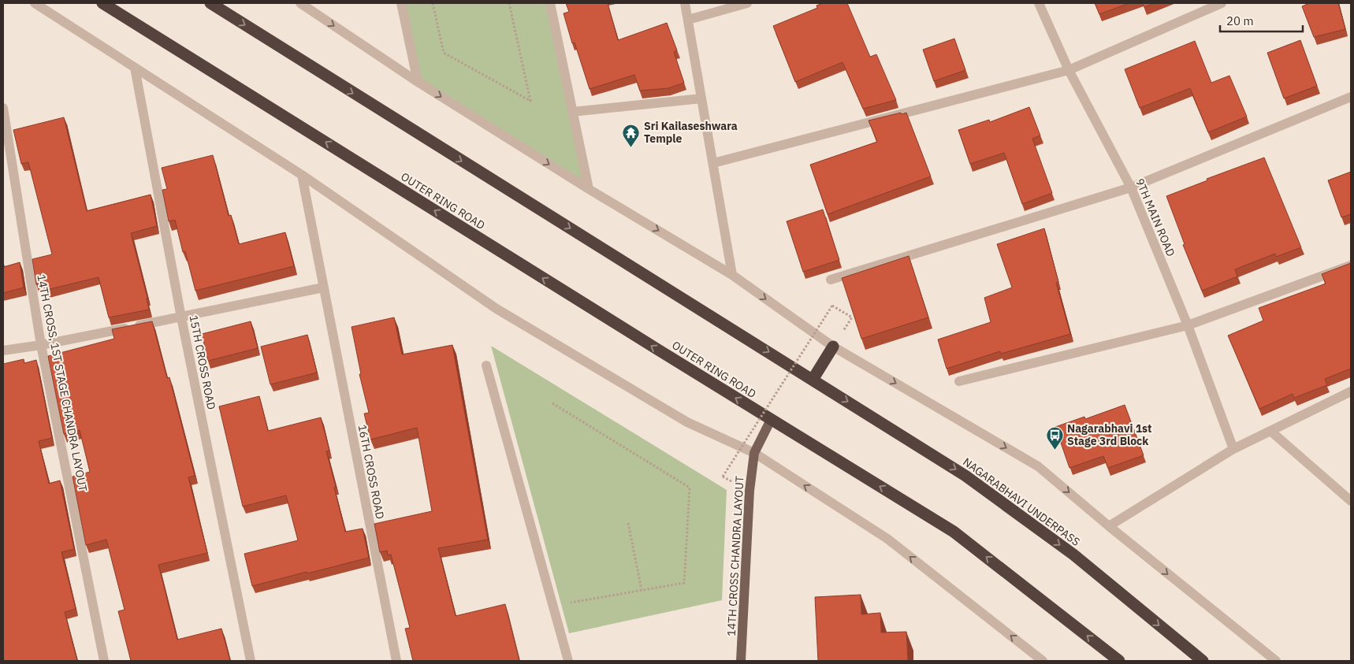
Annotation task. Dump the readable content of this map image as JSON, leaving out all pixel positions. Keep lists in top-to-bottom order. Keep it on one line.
{"streets":{"highway":["OUTER RING ROAD","NAGARABHAVI UNDERPASS"],"main road":["14TH CROSS CHANDRA LAYOUT"],"street":["9TH MAIN ROAD","15TH CROSS ROAD","14TH CROSS, 1ST STAGE CHANDRA LAYOUT","16TH CROSS ROAD"]},"crossings":[["OUTER RING ROAD","14TH CROSS CHANDRA LAYOUT"]],"places":{"temple":["Sri Kailaseshwara Temple"],"bus stop":["Nagarabhavi 1st Stage 3rd Block"]},"scale_bar":"20 m"}
